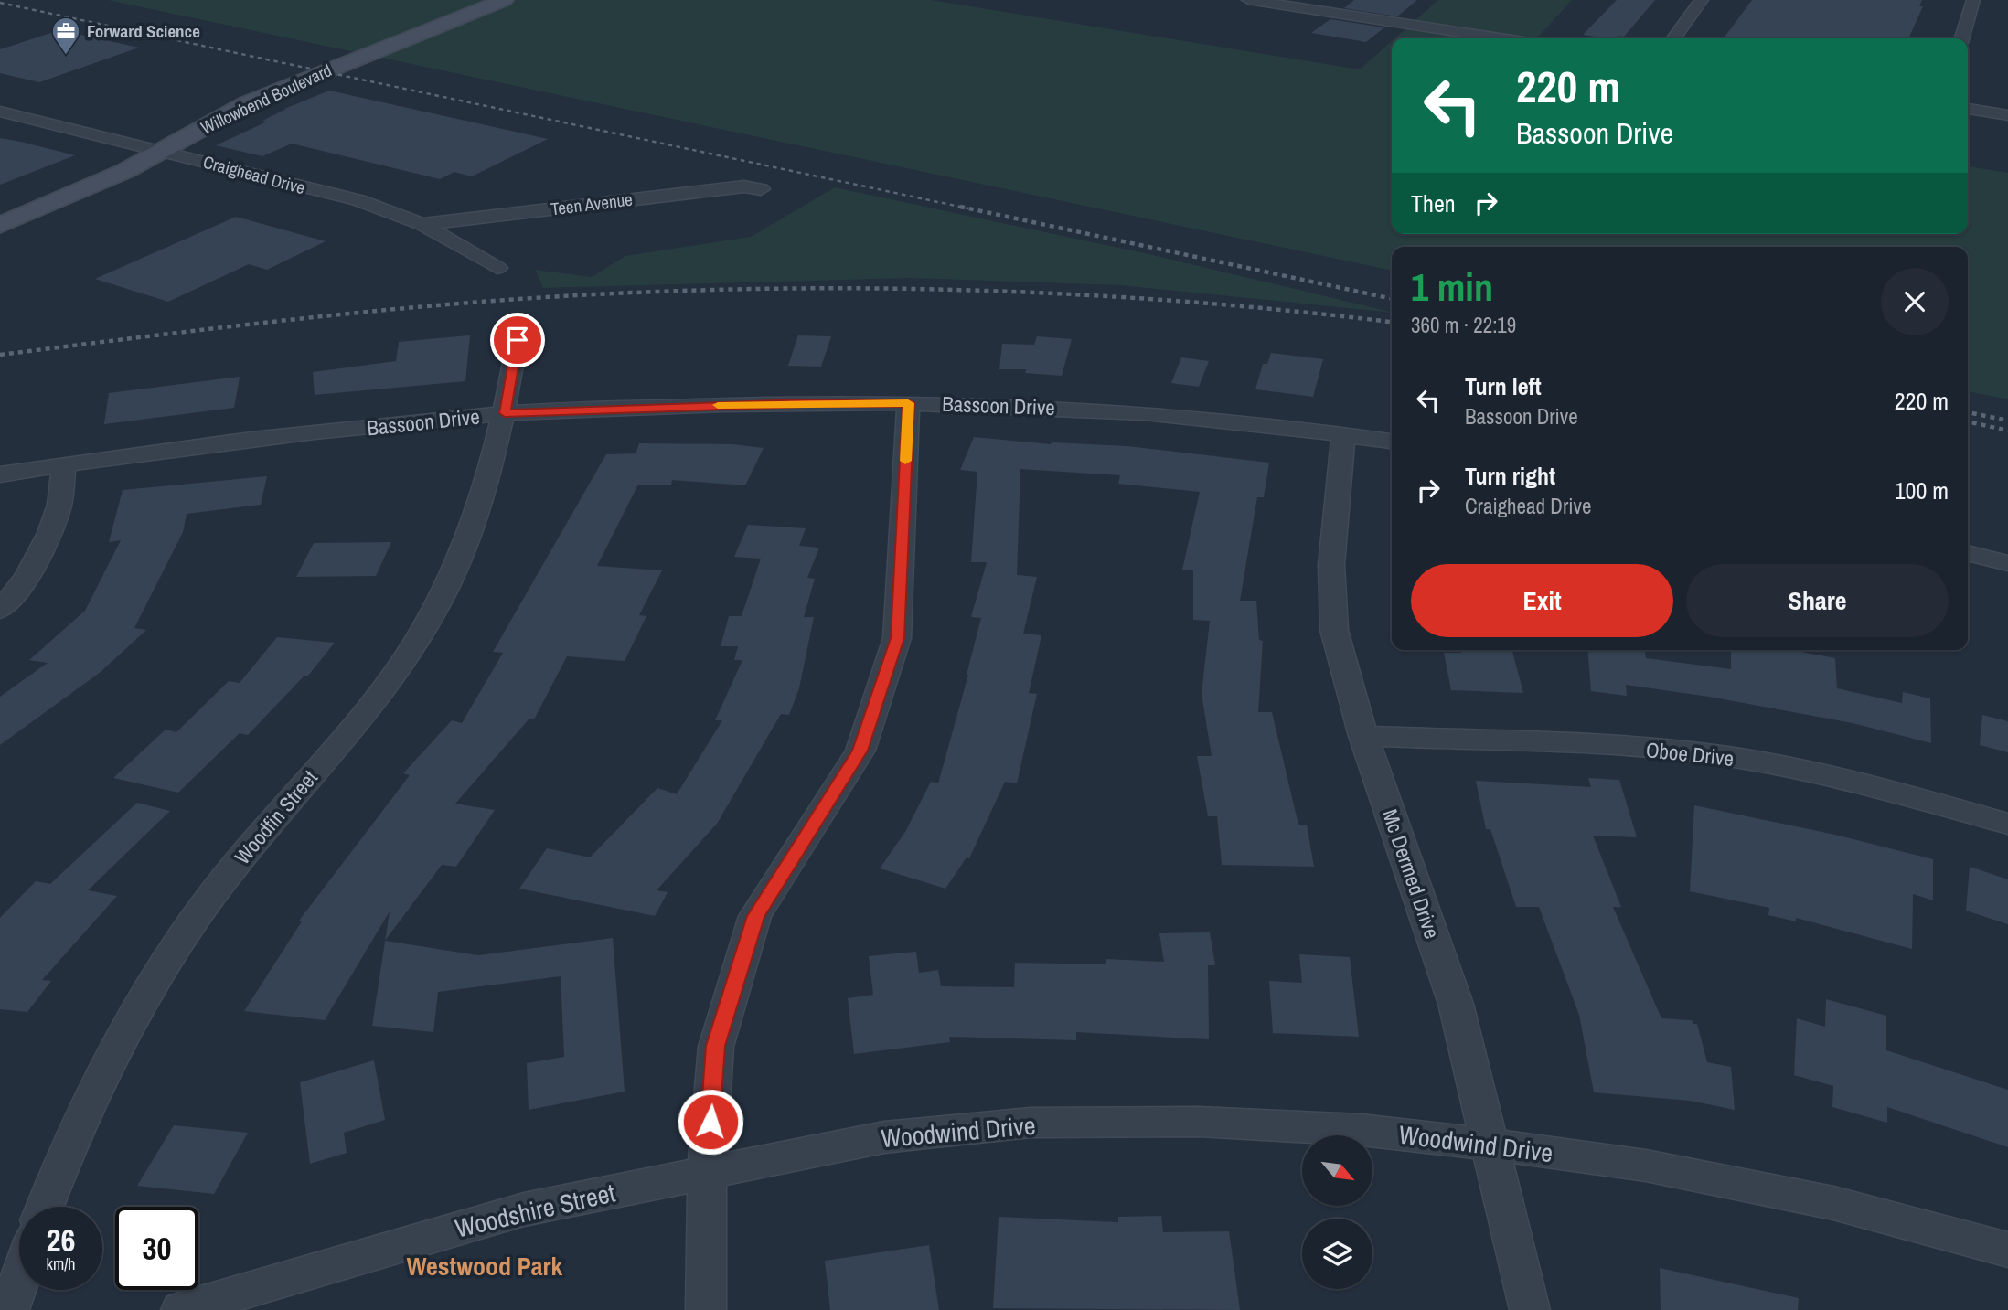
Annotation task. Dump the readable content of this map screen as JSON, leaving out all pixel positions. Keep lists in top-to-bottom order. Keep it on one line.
{"streets":{"main road":["Willowbend Boulevard"],"street":["Craighead Drive","Teen Avenue","Bassoon Drive","Oboe Drive","Woodfin Street","Mc Dermed Drive","Woodwind Drive","Woodshire Street"]},"crossings":[["Willowbend Boulevard","Craighead Drive"],["Craighead Drive","Teen Avenue"],["Bassoon Drive","Woodfin Street"],["Bassoon Drive","Mc Dermed Drive"],["Oboe Drive","Mc Dermed Drive"],["Mc Dermed Drive","Woodwind Drive"],["Woodwind Drive","Woodshire Street"]],"districts":["Westwood Park"],"places":{"office":["Forward Science"]},"north":"bottom right","page":{"turn":["220 m","Bassoon Drive"],"then":"Then","heading":["1 min","360 m · 22:19"],"list":[{"name":"Turn left","note":"Bassoon Drive","value":"220 m"},{"name":"Turn right","note":"Craighead Drive","value":"100 m"}],"buttons":["Exit","Share"],"speed":"26 km/h","limit":"30"}}
